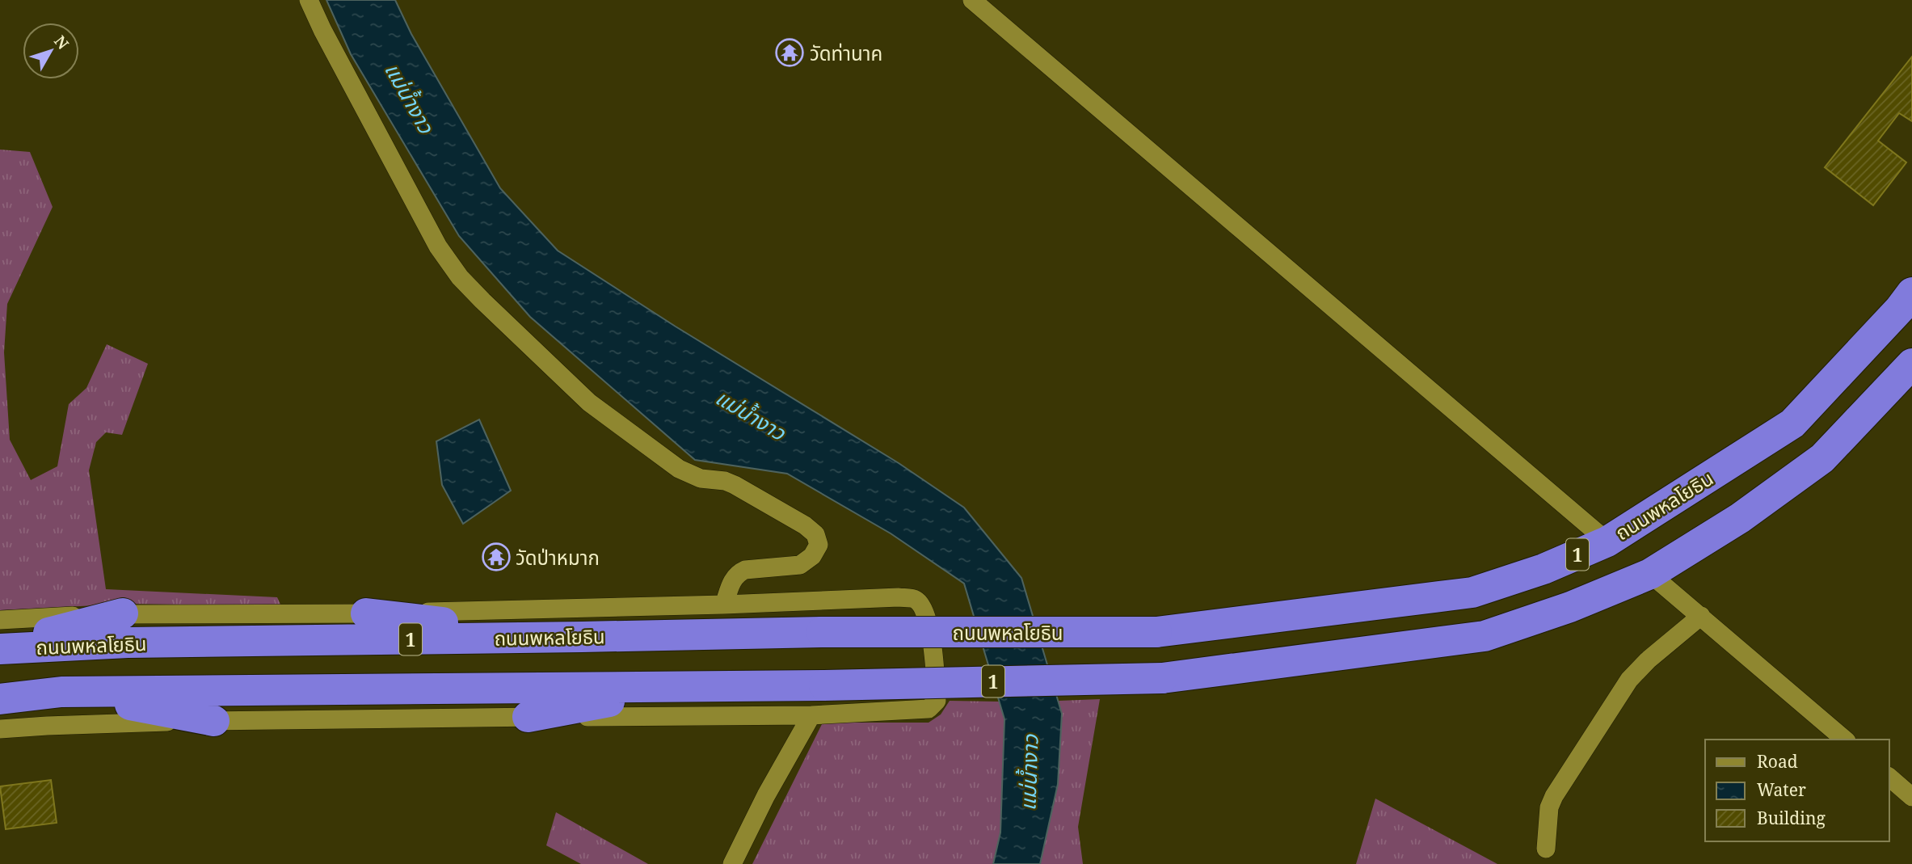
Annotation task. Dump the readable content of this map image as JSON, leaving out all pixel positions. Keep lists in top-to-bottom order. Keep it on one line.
{"streets":{"highway":["ถนนพหลโยธิน","1"]},"water":["แม่น้ำงาว"],"places":{"temple":["วัดท่านาค","วัดป่าหมาก"]},"legend":["Road","Water","Building"],"north":"top right"}
